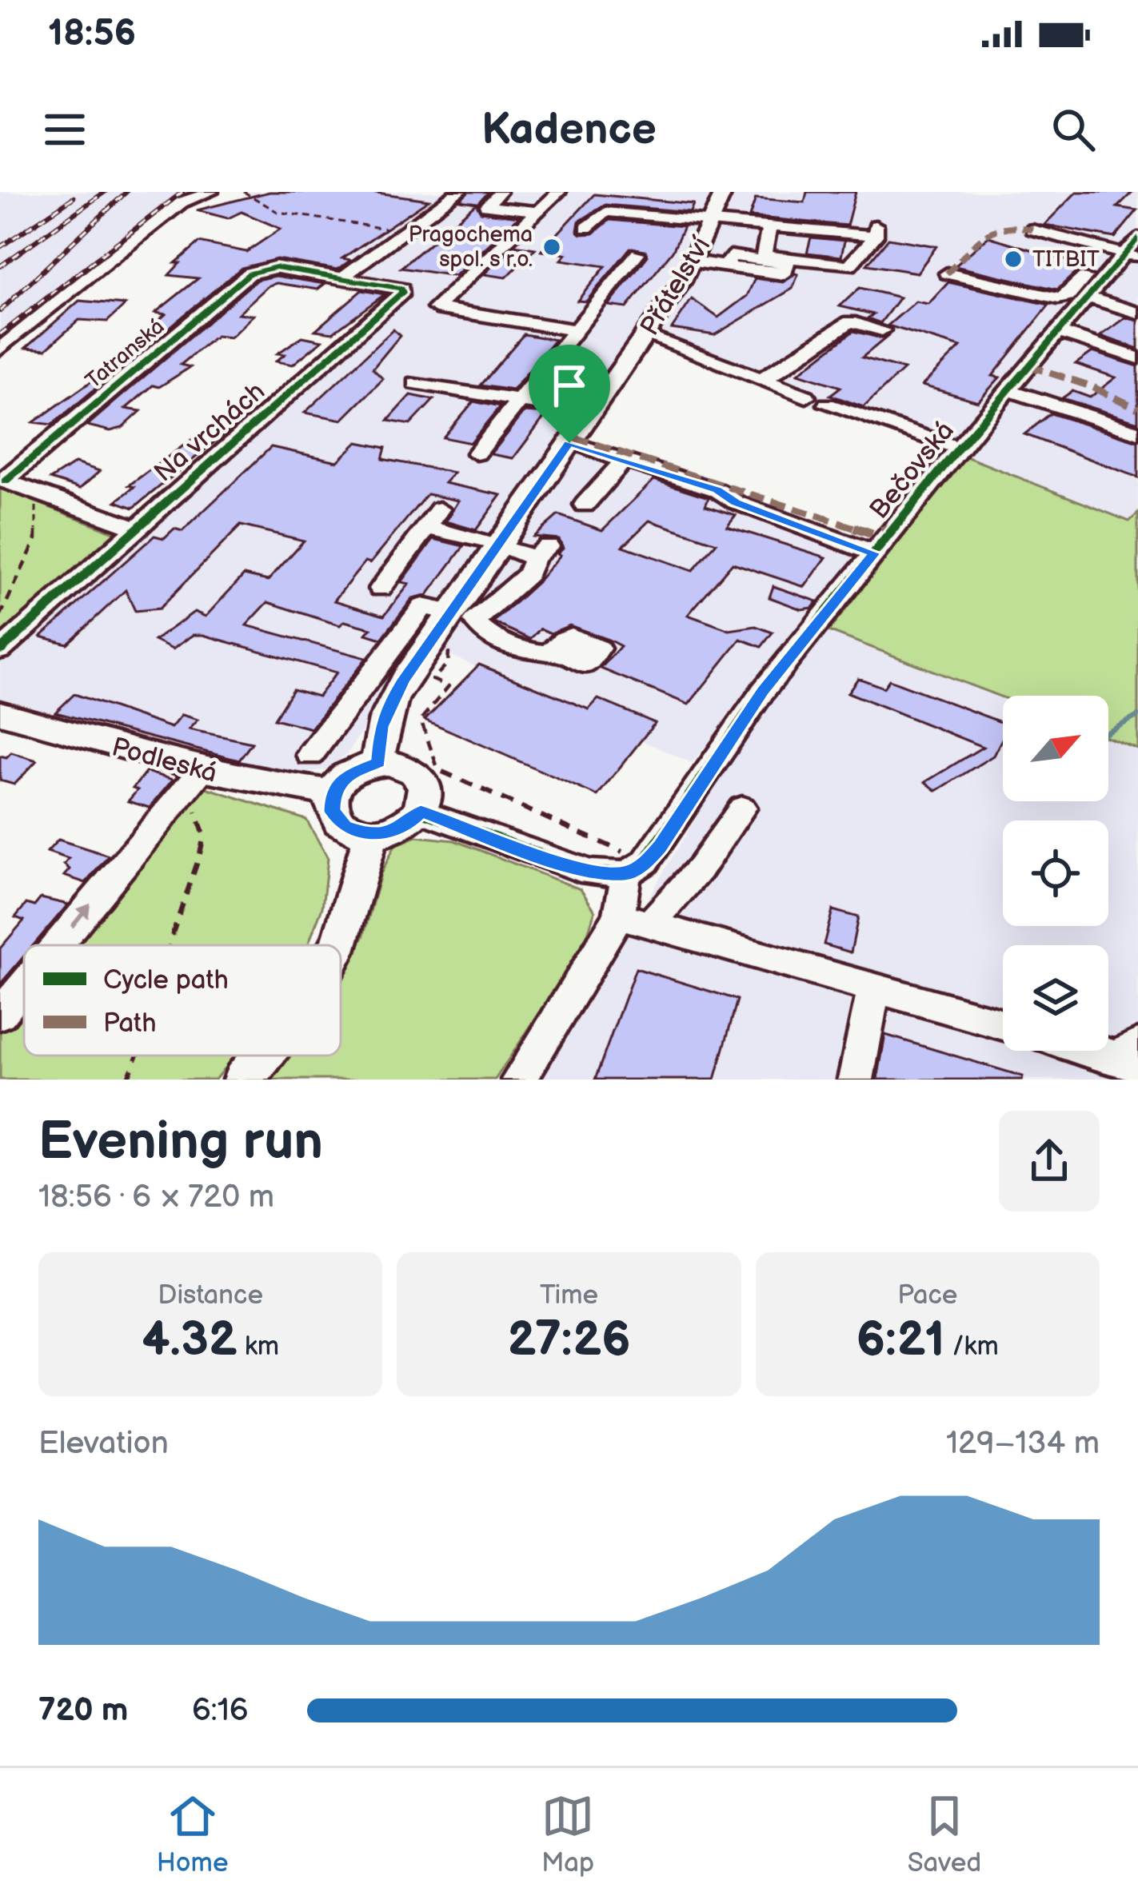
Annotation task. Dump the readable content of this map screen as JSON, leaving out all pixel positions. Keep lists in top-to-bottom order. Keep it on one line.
{"streets":{"main road":["Přátelství","Podleská"],"street":["Tatranská","Na vrchách","Bečovská"]},"crossings":[["Přátelství","Podleská"],["Tatranská","Na vrchách"]],"places":["Pragochema spol. s r.o.","TITBIT"],"legend":["Cycle path","Path"],"north":"top right","page":{"status":"18:56","header":"Kadence","heading":["Evening run","18:56 · 6 × 720 m"],"stats":[["Distance","4.32 km"],["Time","27:26"],["Pace","6:21 /km"]],"chart":["Elevation","129–134 m"],"list":[{"name":"720 m","note":"6:16"}],"tabs":["Home","Map","Saved"]}}
